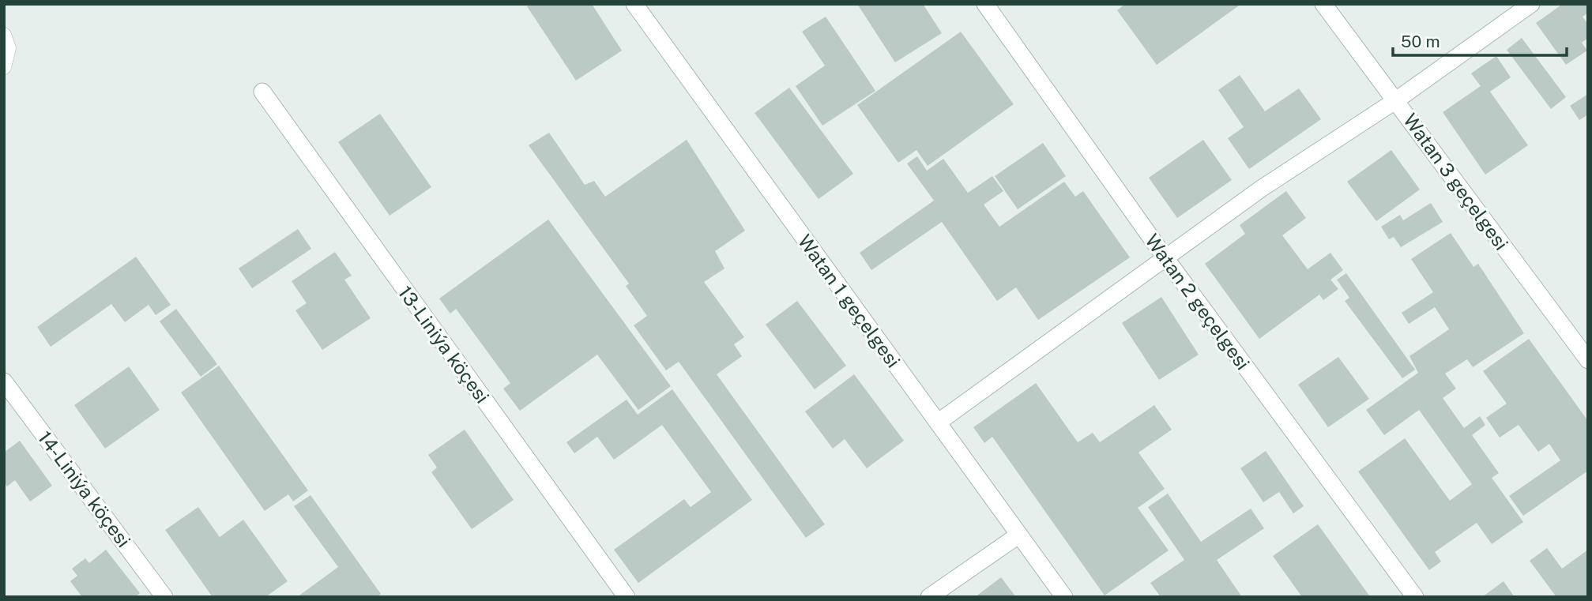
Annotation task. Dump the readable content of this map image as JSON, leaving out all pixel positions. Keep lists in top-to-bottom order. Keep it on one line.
{"streets":{"street":["Watan 3 geçelgesi","Watan 1 geçelgesi","Watan 2 geçelgesi","13-Liniýa köçesi","14-Liniýa köçesi"]},"scale_bar":"50 m"}
